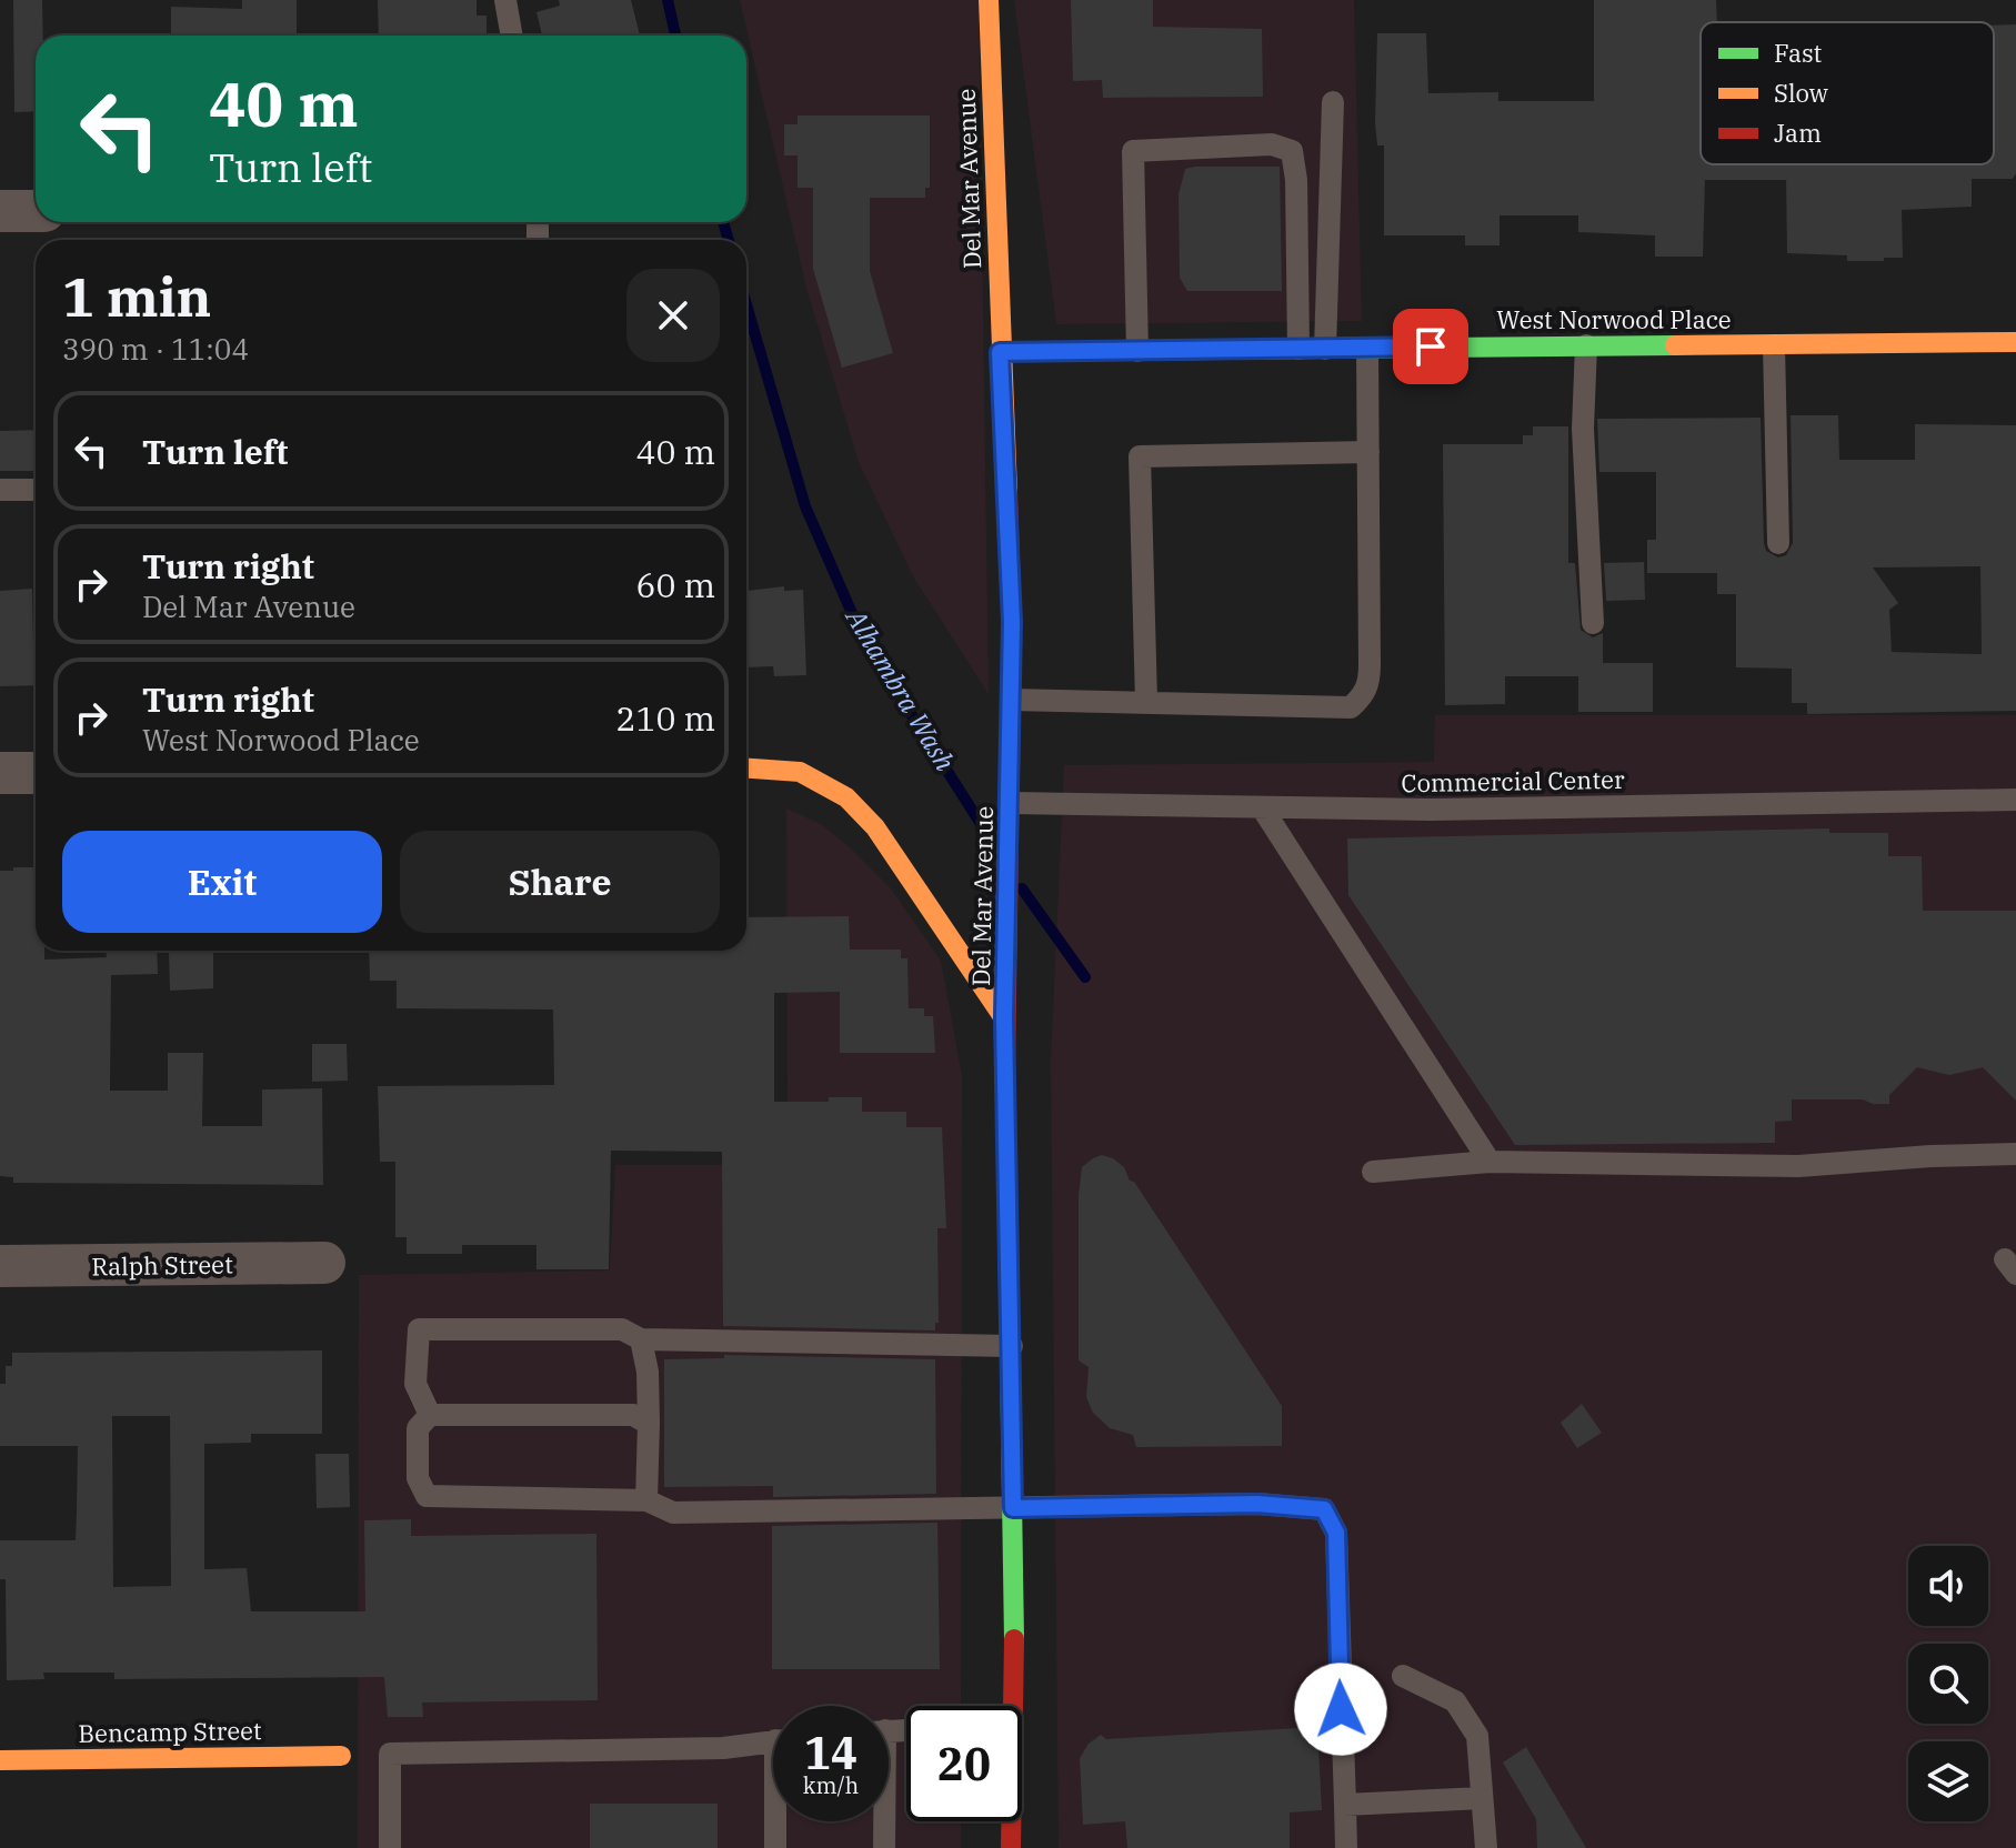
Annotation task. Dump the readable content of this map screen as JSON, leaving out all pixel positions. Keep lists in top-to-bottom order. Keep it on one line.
{"streets":{"main road":["Del Mar Avenue","West Norwood Place","Bencamp Street"],"street":["Ralph Street"],"lane":["Commercial Center"]},"crossings":[["Del Mar Avenue","West Norwood Place"],["Del Mar Avenue","Commercial Center"]],"water":["Alhambra Wash"],"legend":["Fast","Slow","Jam"],"page":{"turn":["40 m","Turn left"],"heading":["1 min","390 m · 11:04"],"list":[{"name":"Turn left","value":"40 m"},{"name":"Turn right","note":"Del Mar Avenue","value":"60 m"},{"name":"Turn right","note":"West Norwood Place","value":"210 m"}],"buttons":["Exit","Share"],"speed":"14 km/h","limit":"20"}}
